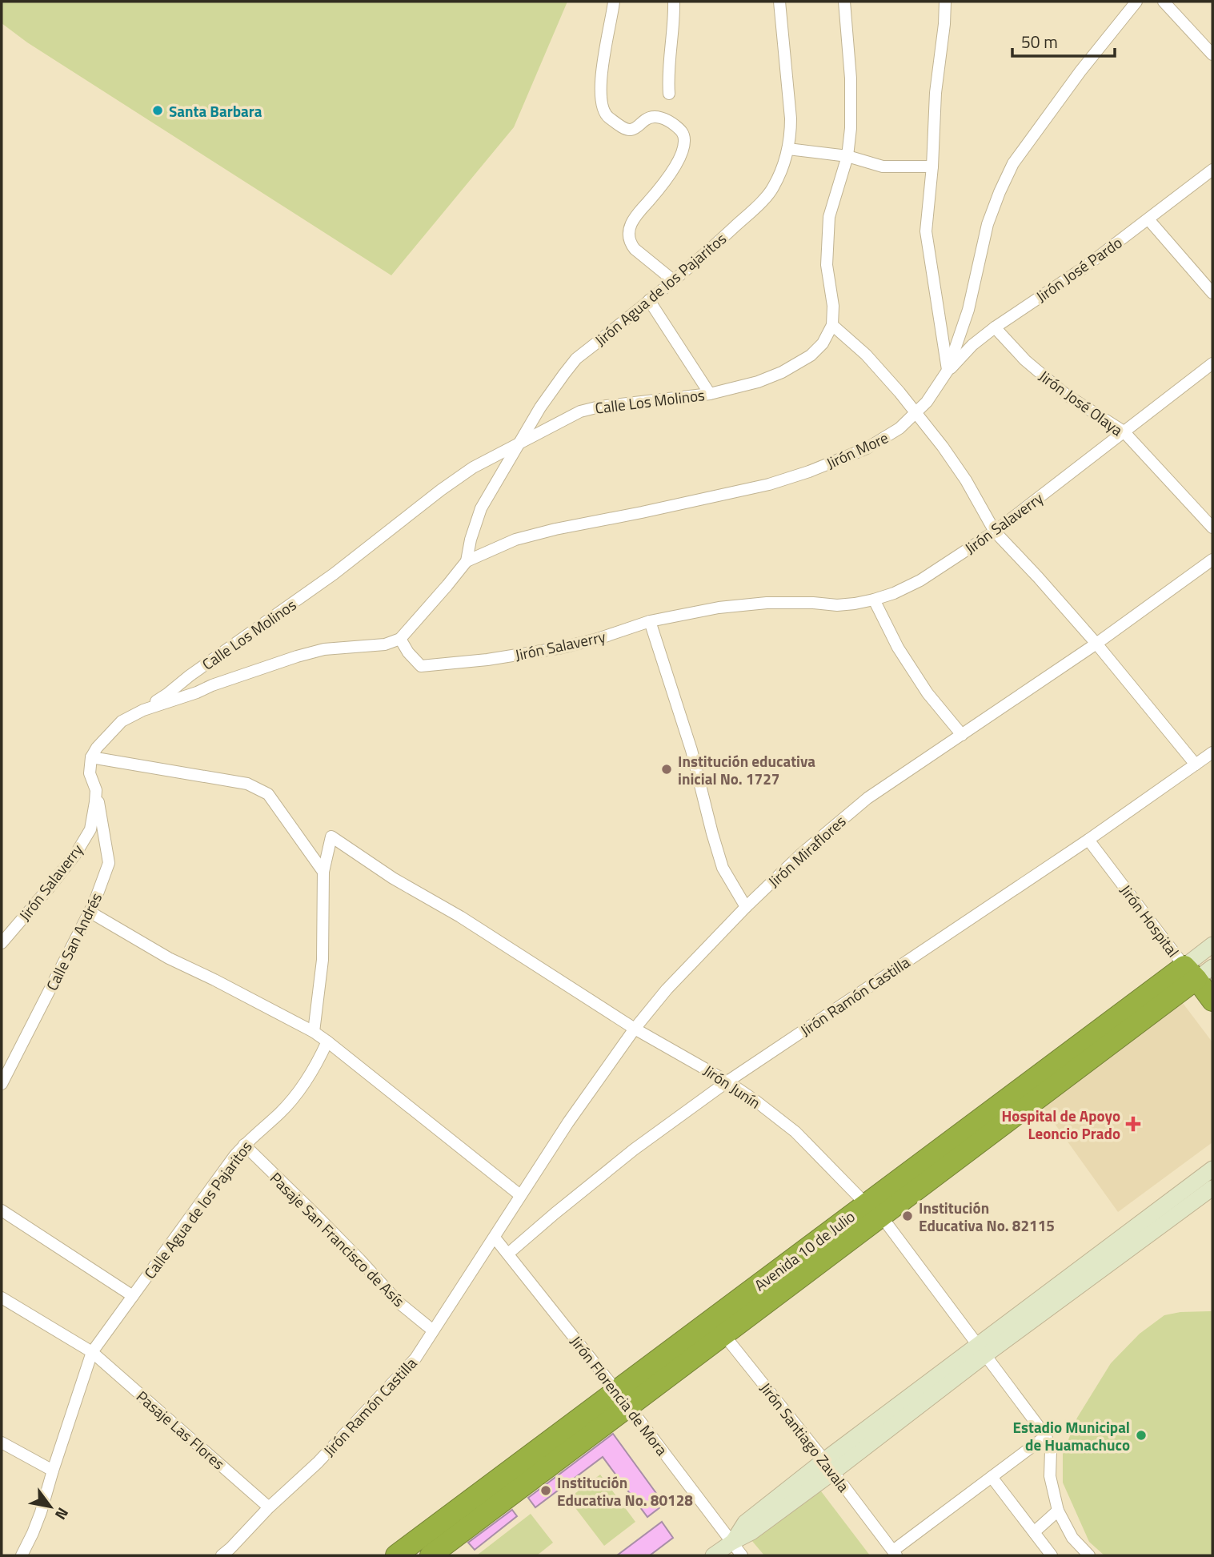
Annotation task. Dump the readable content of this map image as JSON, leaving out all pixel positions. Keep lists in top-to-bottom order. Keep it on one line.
{"streets":{"highway":["Jirón Hospital","Avenida 10 de Julio"],"street":["Jirón José Pardo","Jirón Agua de los Pajaritos","Calle Los Molinos","Jirón José Olaya","Jirón More","Jirón Salaverry","Jirón Miraflores","Calle San Andrés","Jirón Ramón Castilla","Jirón Junín","Calle Agua de los Pajaritos","Pasaje San Francisco de Asís","Jirón Florencia de Mora","Pasaje Las Flores","Jirón Santiago Zavala"]},"crossings":[["Jirón José Pardo","Jirón José Olaya"],["Jirón José Pardo","Jirón More"],["Jirón Agua de los Pajaritos","Calle Los Molinos"],["Jirón Agua de los Pajaritos","Jirón More"],["Jirón José Olaya","Jirón Salaverry"],["Jirón More","Jirón Salaverry"],["Jirón Salaverry","Calle San Andrés"],["Jirón Miraflores","Jirón Ramón Castilla"],["Jirón Miraflores","Jirón Junín"],["Jirón Miraflores","Jirón Florencia de Mora"],["Jirón Hospital","Jirón Ramón Castilla"],["Jirón Hospital","Avenida 10 de Julio"],["Jirón Ramón Castilla","Jirón Junín"],["Jirón Ramón Castilla","Pasaje San Francisco de Asís"],["Jirón Ramón Castilla","Jirón Florencia de Mora"],["Jirón Ramón Castilla","Pasaje Las Flores"],["Jirón Junín","Avenida 10 de Julio"],["Calle Agua de los Pajaritos","Pasaje San Francisco de Asís"],["Calle Agua de los Pajaritos","Pasaje Las Flores"],["Avenida 10 de Julio","Jirón Florencia de Mora"],["Avenida 10 de Julio","Jirón Santiago Zavala"]],"places":{"other":["Santa Barbara","Institución educativa inicial No. 1727","Institución Educativa No. 82115","Estadio Municipal de Huamachuco","Institución Educativa No. 80128"],"health":["Hospital de Apoyo Leoncio Prado"]},"scale_bar":"50 m","north":"bottom right"}
